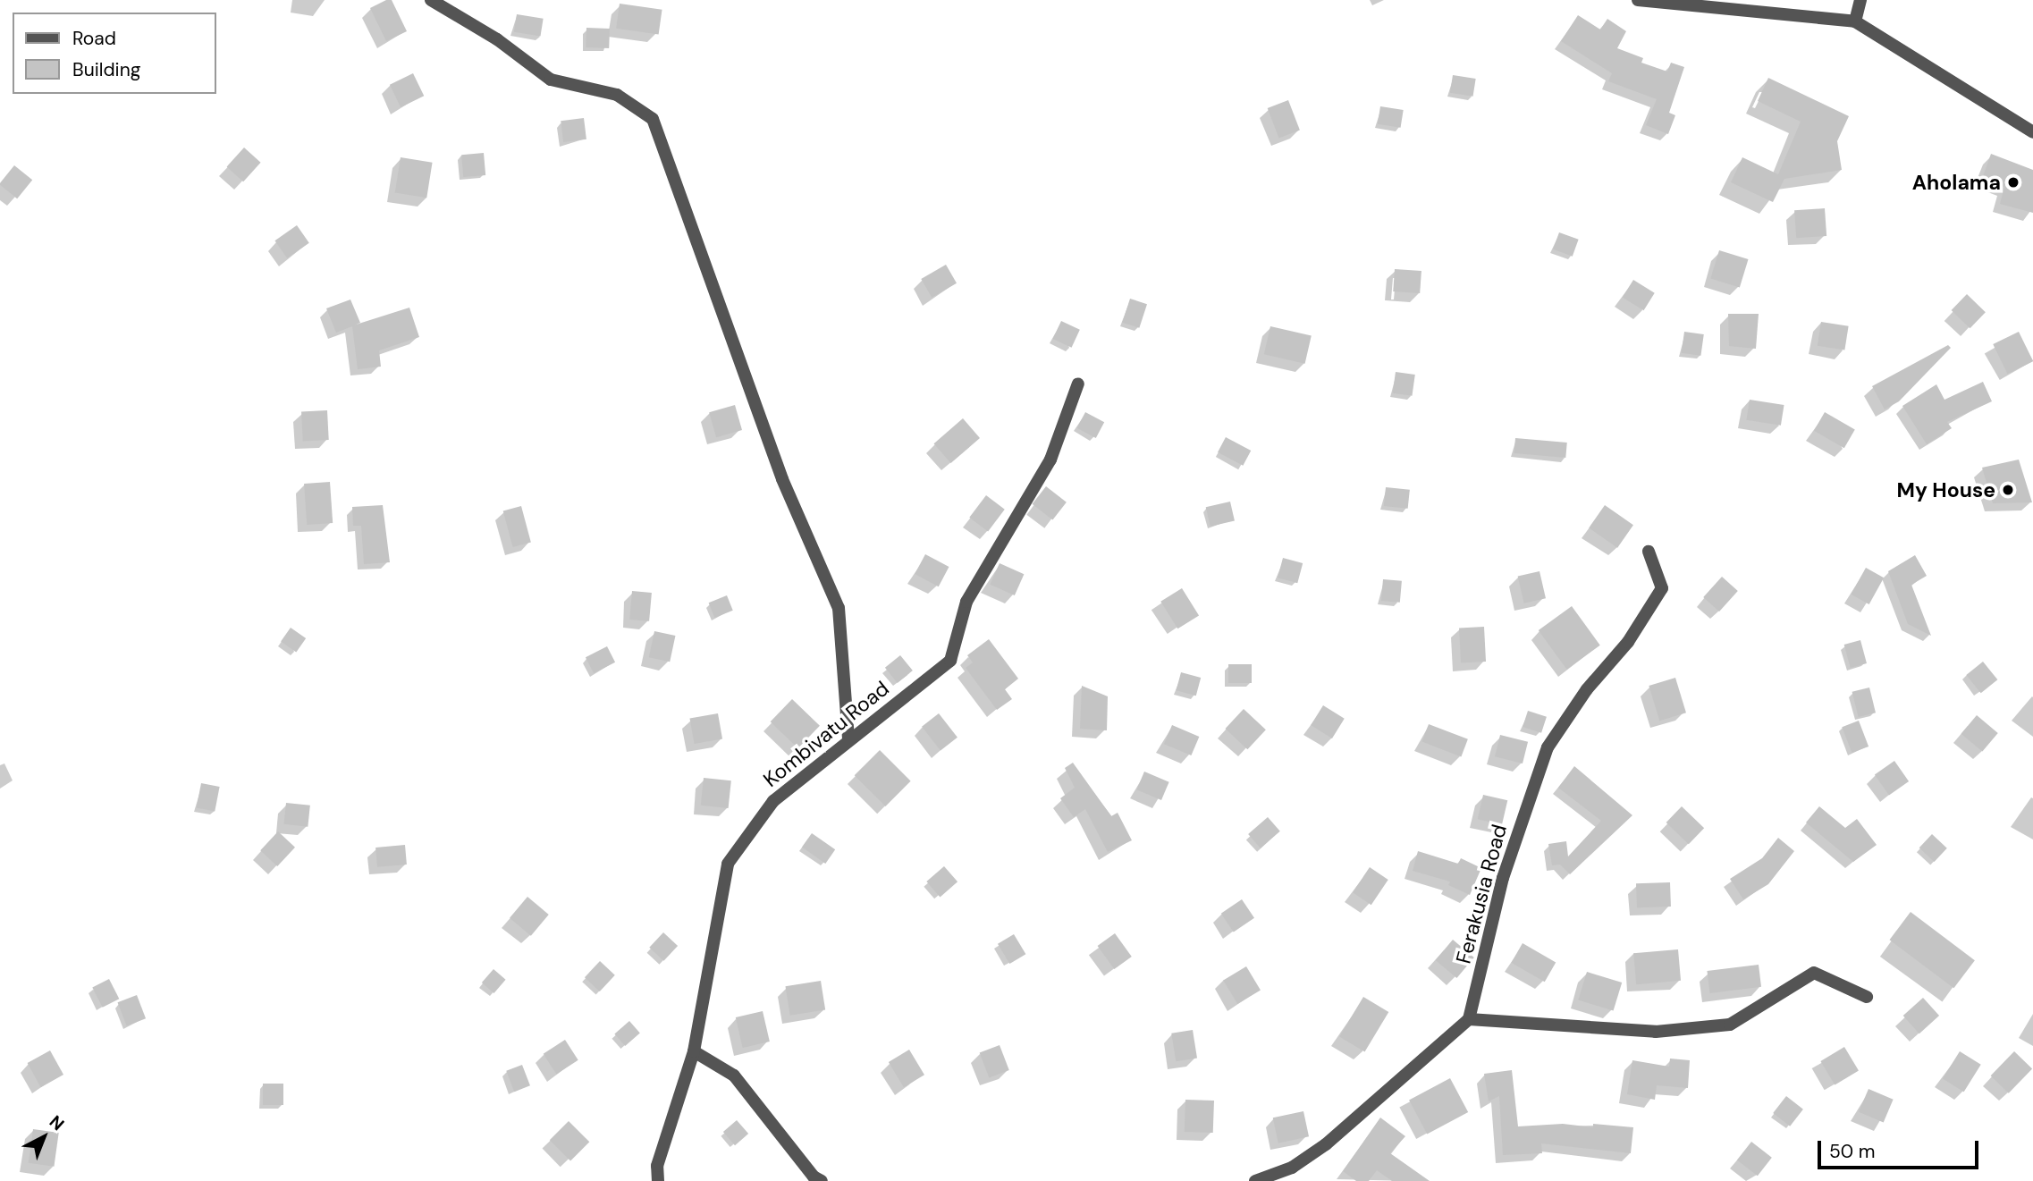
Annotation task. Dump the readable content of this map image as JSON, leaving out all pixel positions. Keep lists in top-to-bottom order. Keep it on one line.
{"streets":{"street":["Kombivatu Road","Ferakusia Road"]},"places":["Aholama","My House"],"legend":["Road","Building"],"scale_bar":"50 m","north":"top right"}
